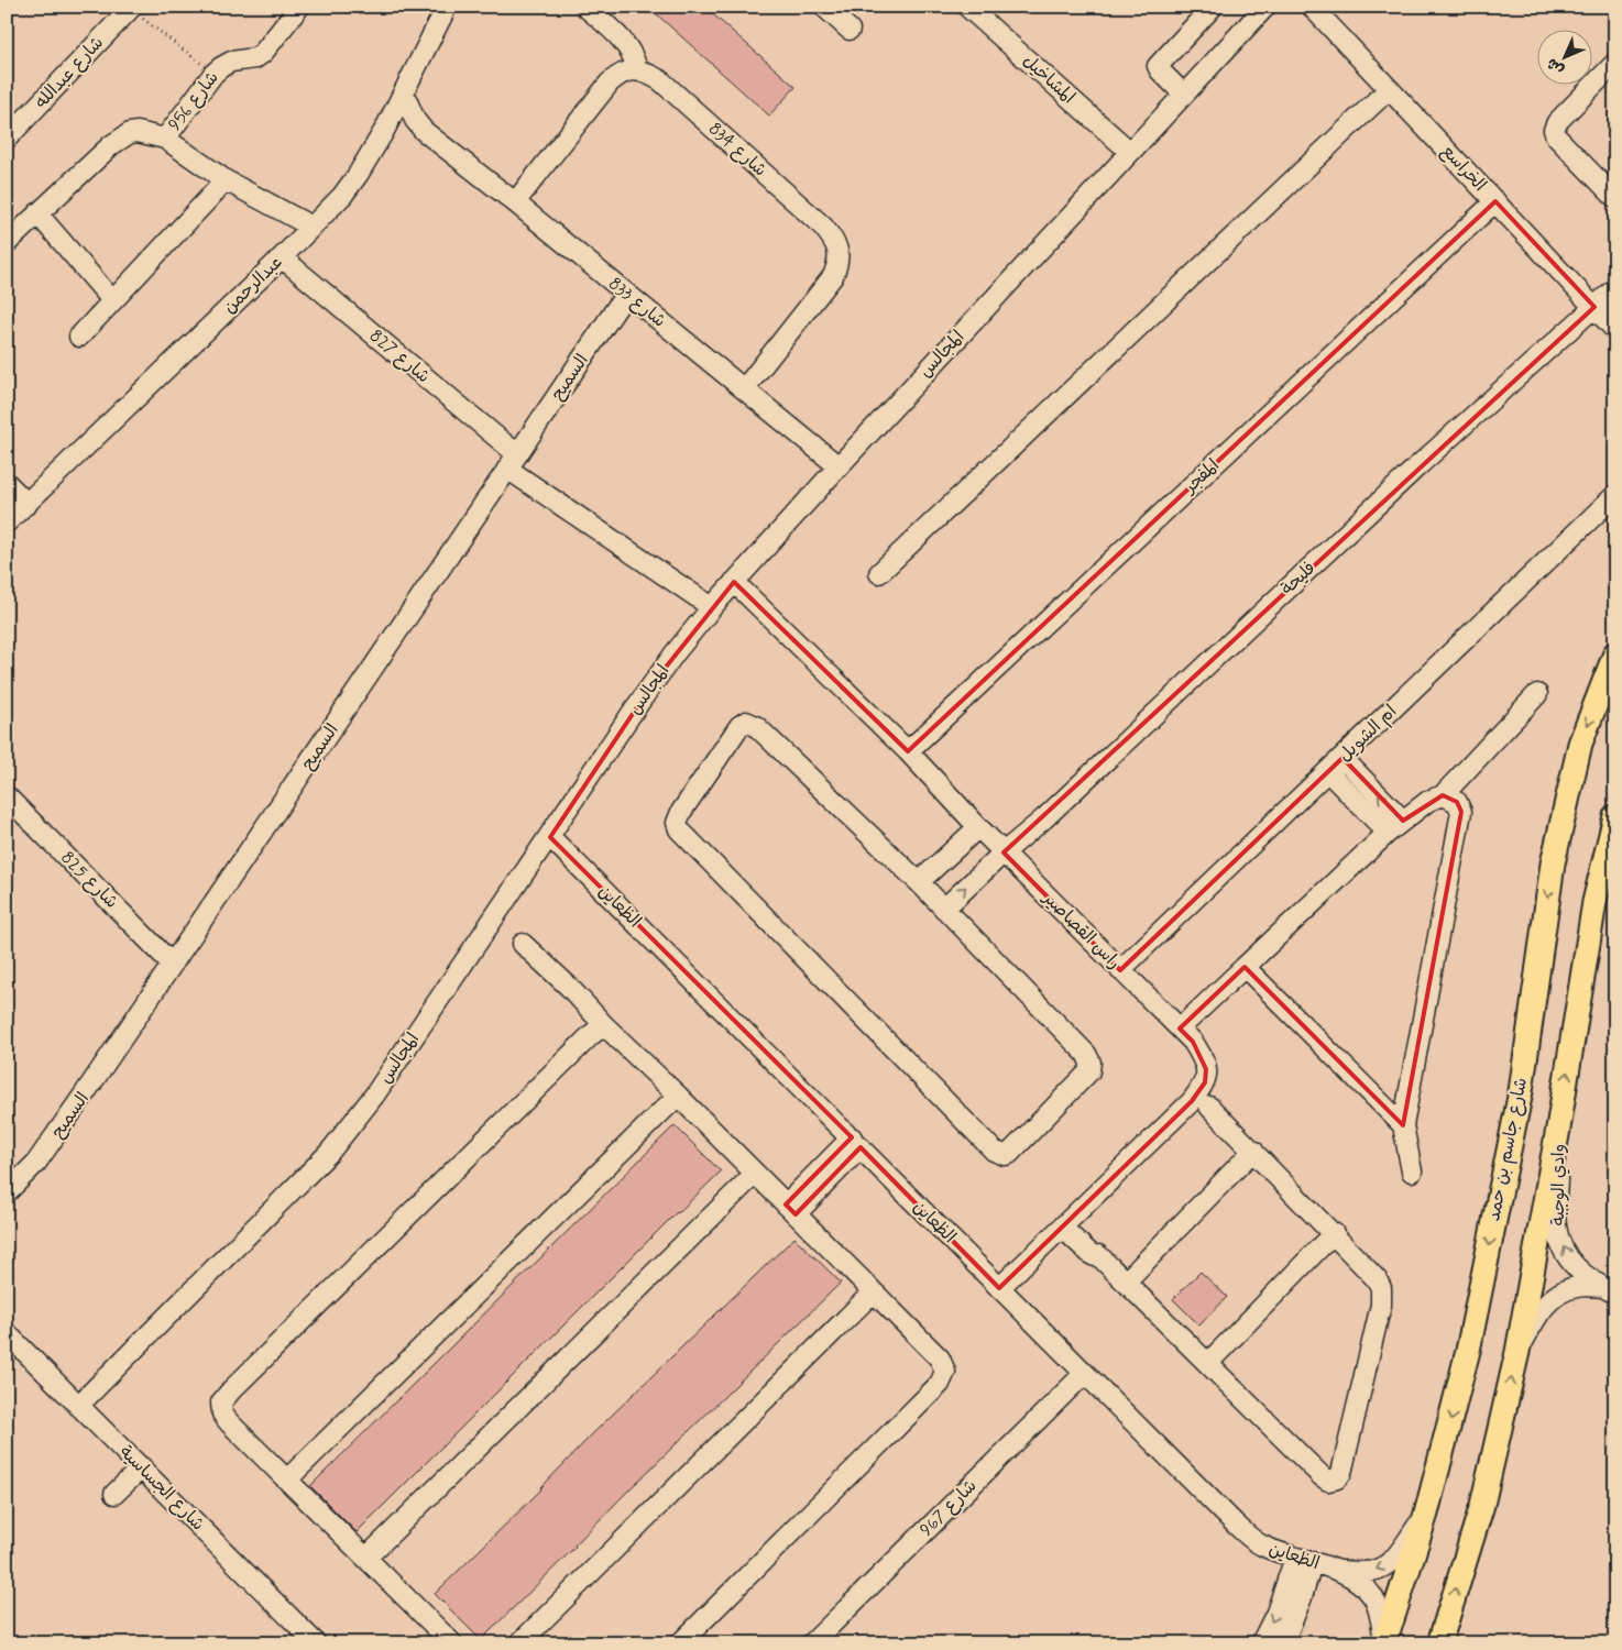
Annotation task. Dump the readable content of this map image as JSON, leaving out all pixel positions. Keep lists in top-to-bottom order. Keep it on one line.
{"streets":{"main road":["شارع جاسم بن حمد"],"street":["شارع عبدالله","المشاخيل","شارع 956","شارع 834","الخراسع","عبدالرحمن","شارع 833","المجالس","شارع 827","السميح","المفجر","فليحة","ام الشويل","شارع 825","الظعاين","راس القصاصير","وادي الوجبة","شارع الجساسية","شارع 967"]},"crossings":[["المشاخيل","المجالس"],["شارع 834","شارع 833"],["الخراسع","المفجر"],["الخراسع","فليحة"],["عبدالرحمن","شارع 833"],["عبدالرحمن","شارع 827"],["شارع 833","المجالس"],["شارع 833","السميح"],["المجالس","شارع 827"],["المجالس","الظعاين"],["المجالس","راس القصاصير"],["المجالس","شارع الجساسية"],["شارع 827","السميح"],["السميح","شارع 825"],["المفجر","راس القصاصير"],["فليحة","راس القصاصير"],["ام الشويل","راس القصاصير"],["الظعاين","راس القصاصير"],["الظعاين","شارع جاسم بن حمد"],["الظعاين","شارع 967"]],"one_way":["وادي الوجبة"],"north":"bottom left"}
